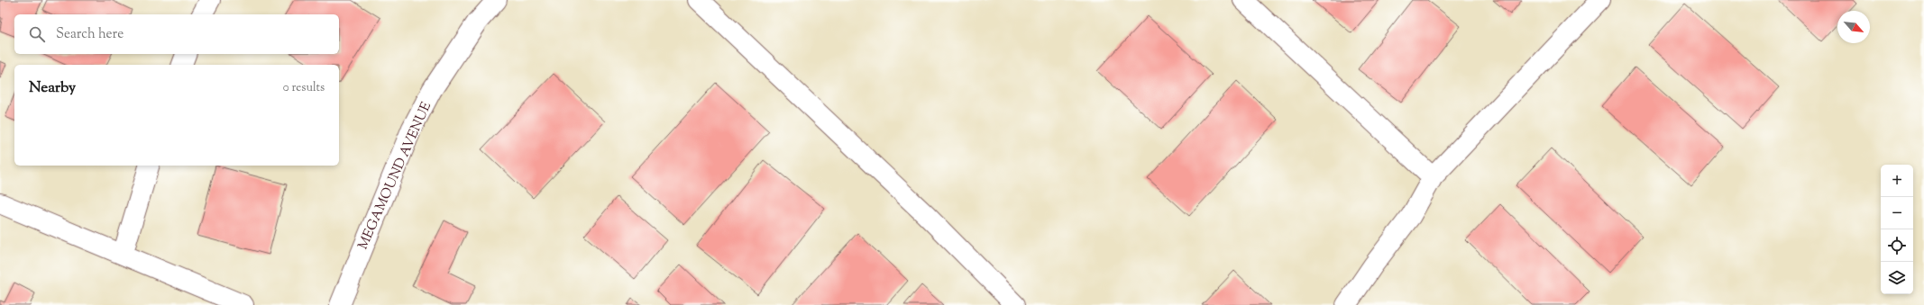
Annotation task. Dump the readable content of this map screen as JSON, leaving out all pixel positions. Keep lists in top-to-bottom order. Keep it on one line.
{"streets":{"street":["MEGAMOUND AVENUE"]},"north":"bottom right","page":{"search":"Search here","heading":["Nearby","0 results"],"map_buttons":["+","−"]}}
